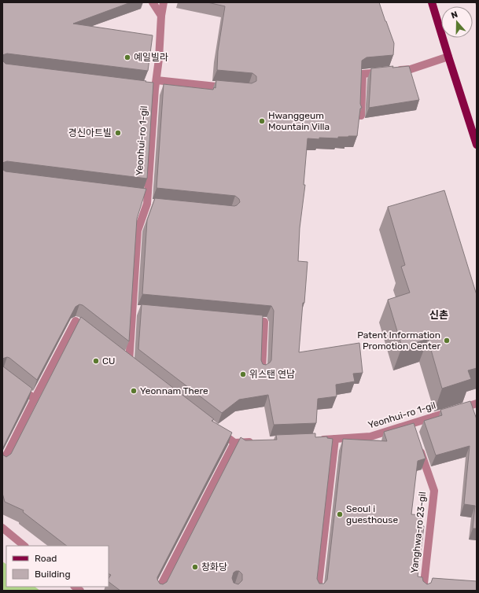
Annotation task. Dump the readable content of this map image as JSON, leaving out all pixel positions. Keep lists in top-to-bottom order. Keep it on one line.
{"streets":{"street":["Yeonhui-ro 1-gil","Yanghwa-ro 23-gil"]},"districts":["신촌"],"places":["예일빌라","Hwanggeum Mountain Villa","경신아트빌","Patent Information Promotion Center","CU","위스탠 연남","Yeonnam There","Seoul i guesthouse","창화당"],"legend":["Road","Building"],"north":"top"}
